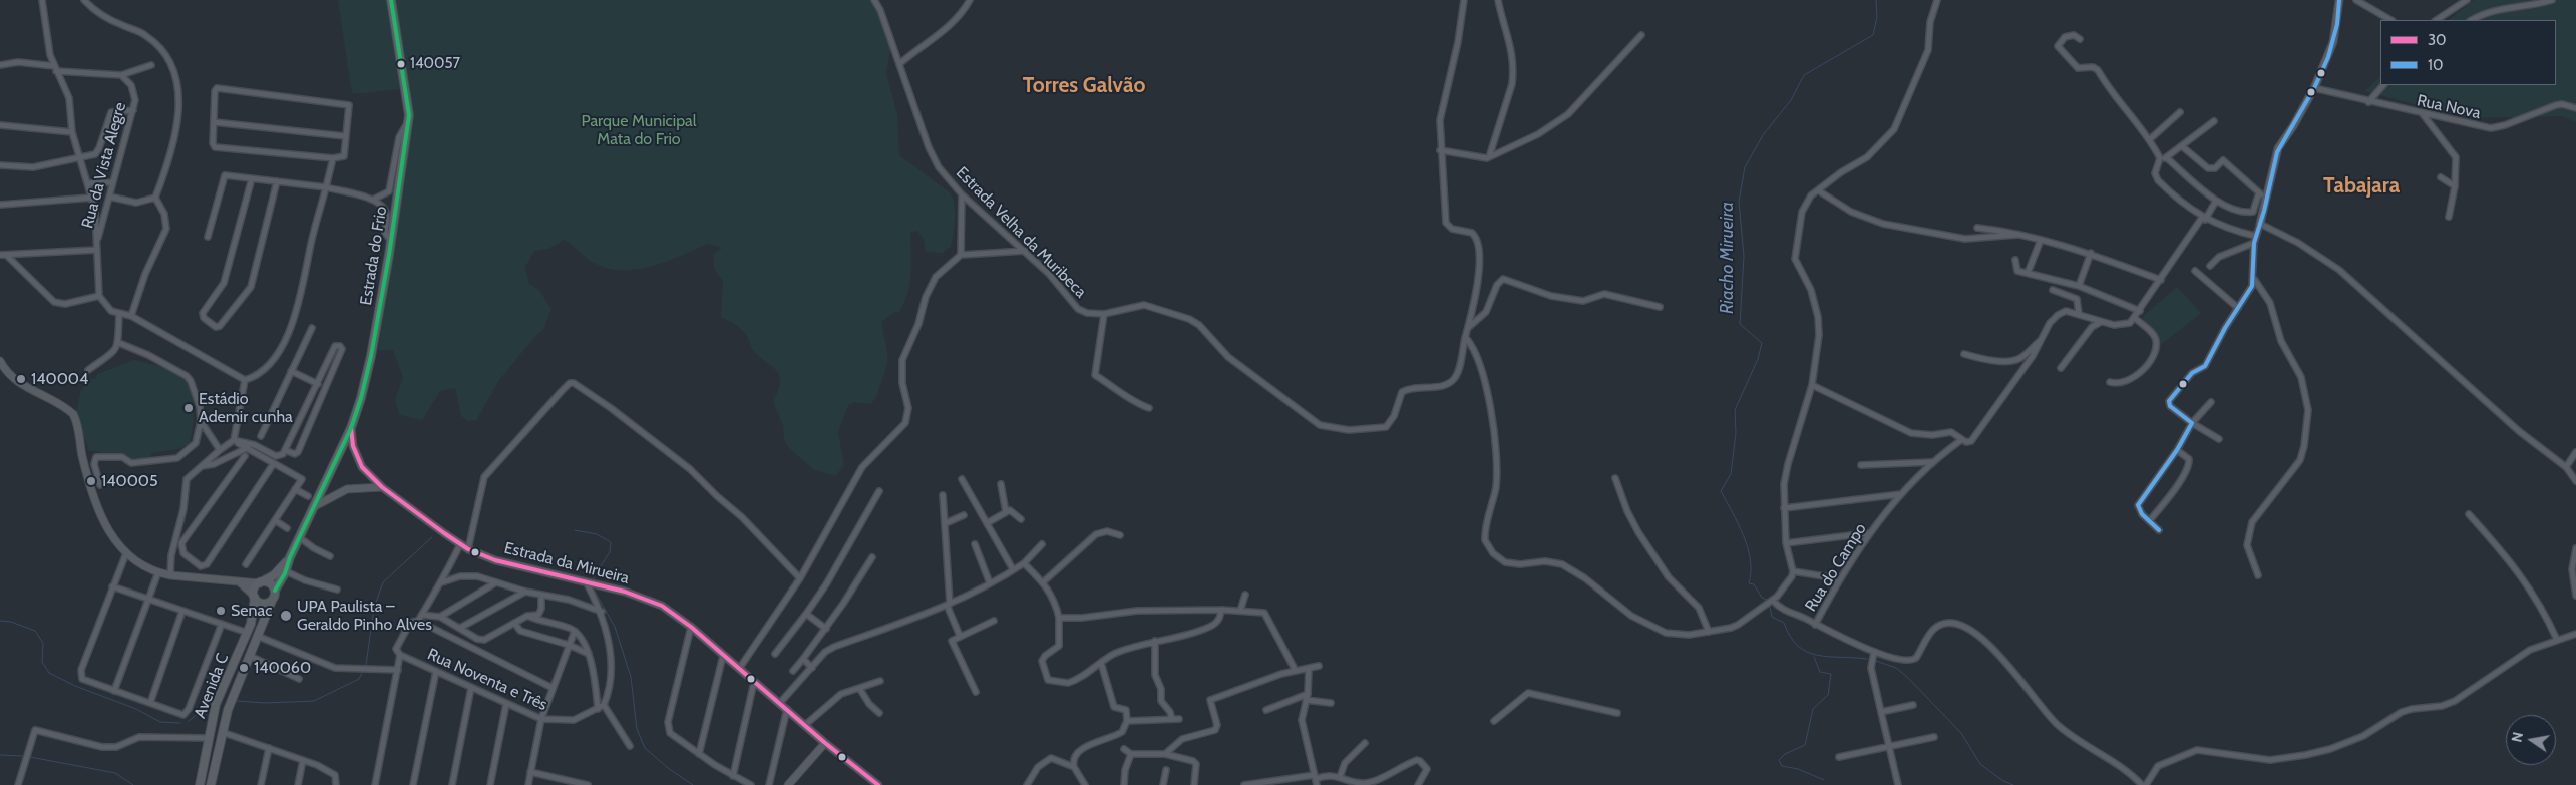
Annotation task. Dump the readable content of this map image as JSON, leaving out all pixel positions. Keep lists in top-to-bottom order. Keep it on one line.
{"streets":{"main road":["Estrada do Frio","Estrada da Mirueira","Avenida C"],"street":["Rua Nova","Rua da Vista Alegre","Estrada Velha da Muribeca","Rua do Campo","Rua Noventa e Três"]},"crossings":[["Estrada do Frio","Estrada da Mirueira"]],"districts":["Torres Galvão","Tabajara"],"water":["Riacho Mirueira"],"parks":["Parque Municipal Mata do Frio"],"places":["140057","140004","Estádio Ademir cunha","140005","Senac","UPA Paulista – Geraldo Pinho Alves","140060"],"lines":["transit line 10","transit line 30"],"legend":["30","10"],"north":"left"}
